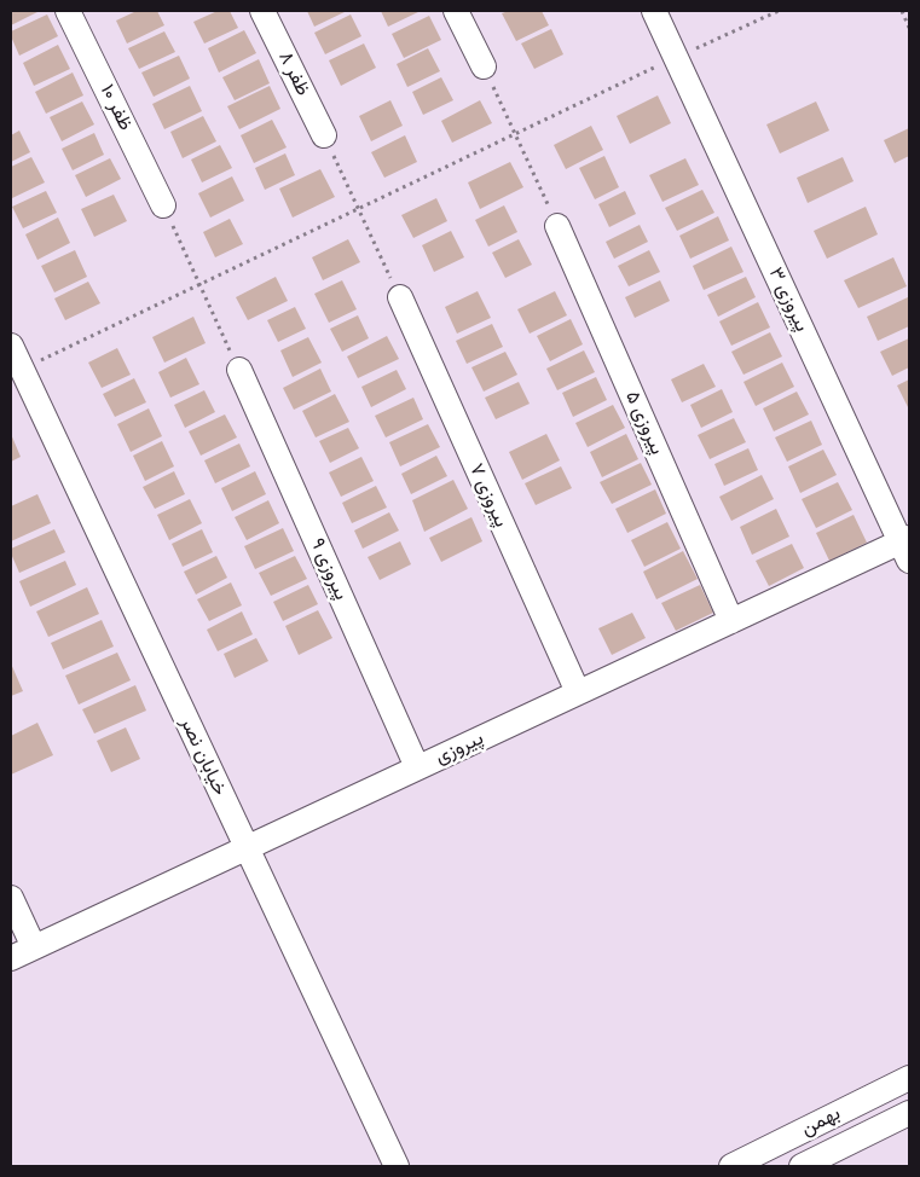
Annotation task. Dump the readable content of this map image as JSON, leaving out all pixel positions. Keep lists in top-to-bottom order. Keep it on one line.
{"streets":{"street":["ظفر ۸","ظفر ۱۰","پیروزی ۳","پیروزی ۵","پیروزی ۷","پیروزی ۹","پیروزی","خیابان نصر","بهمن"]},"crossings":[["پیروزی ۳","پیروزی"],["پیروزی ۵","پیروزی"],["پیروزی ۷","پیروزی"],["پیروزی ۹","پیروزی"],["پیروزی","خیابان نصر"]]}
